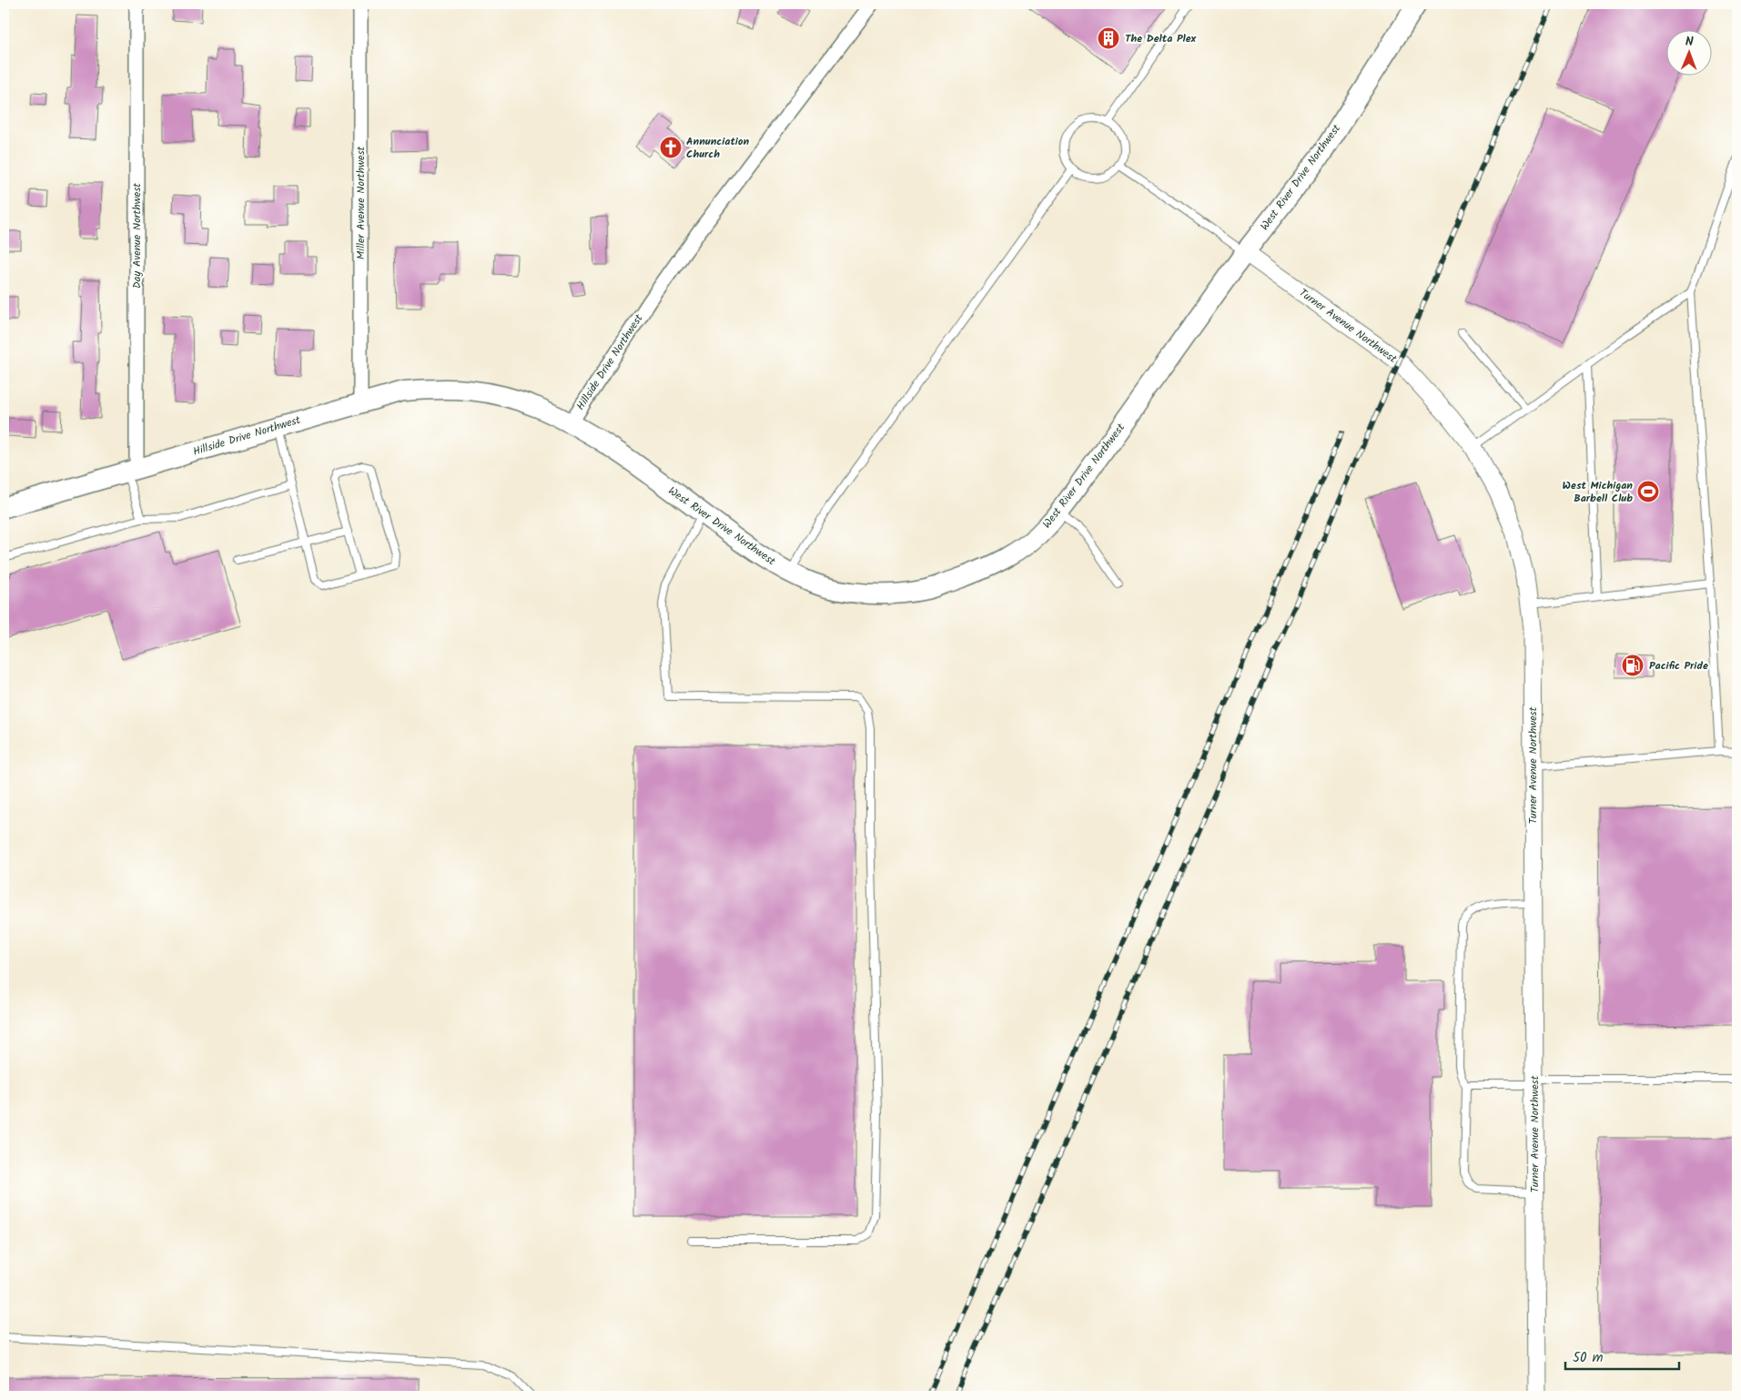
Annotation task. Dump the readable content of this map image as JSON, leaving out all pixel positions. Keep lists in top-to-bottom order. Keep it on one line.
{"streets":{"main road":["West River Drive Northwest","Hillside Drive Northwest"],"street":["Miller Avenue Northwest","Day Avenue Northwest","Turner Avenue Northwest"]},"crossings":[["West River Drive Northwest","Turner Avenue Northwest"],["West River Drive Northwest","Hillside Drive Northwest"],["Miller Avenue Northwest","Hillside Drive Northwest"],["Day Avenue Northwest","Hillside Drive Northwest"]],"places":{"building":["The Delta Plex"],"church":["Annunciation Church"],"sports":["West Michigan Barbell Club"],"fuel station":["Pacific Pride"]},"scale_bar":"50 m","north":"top"}
